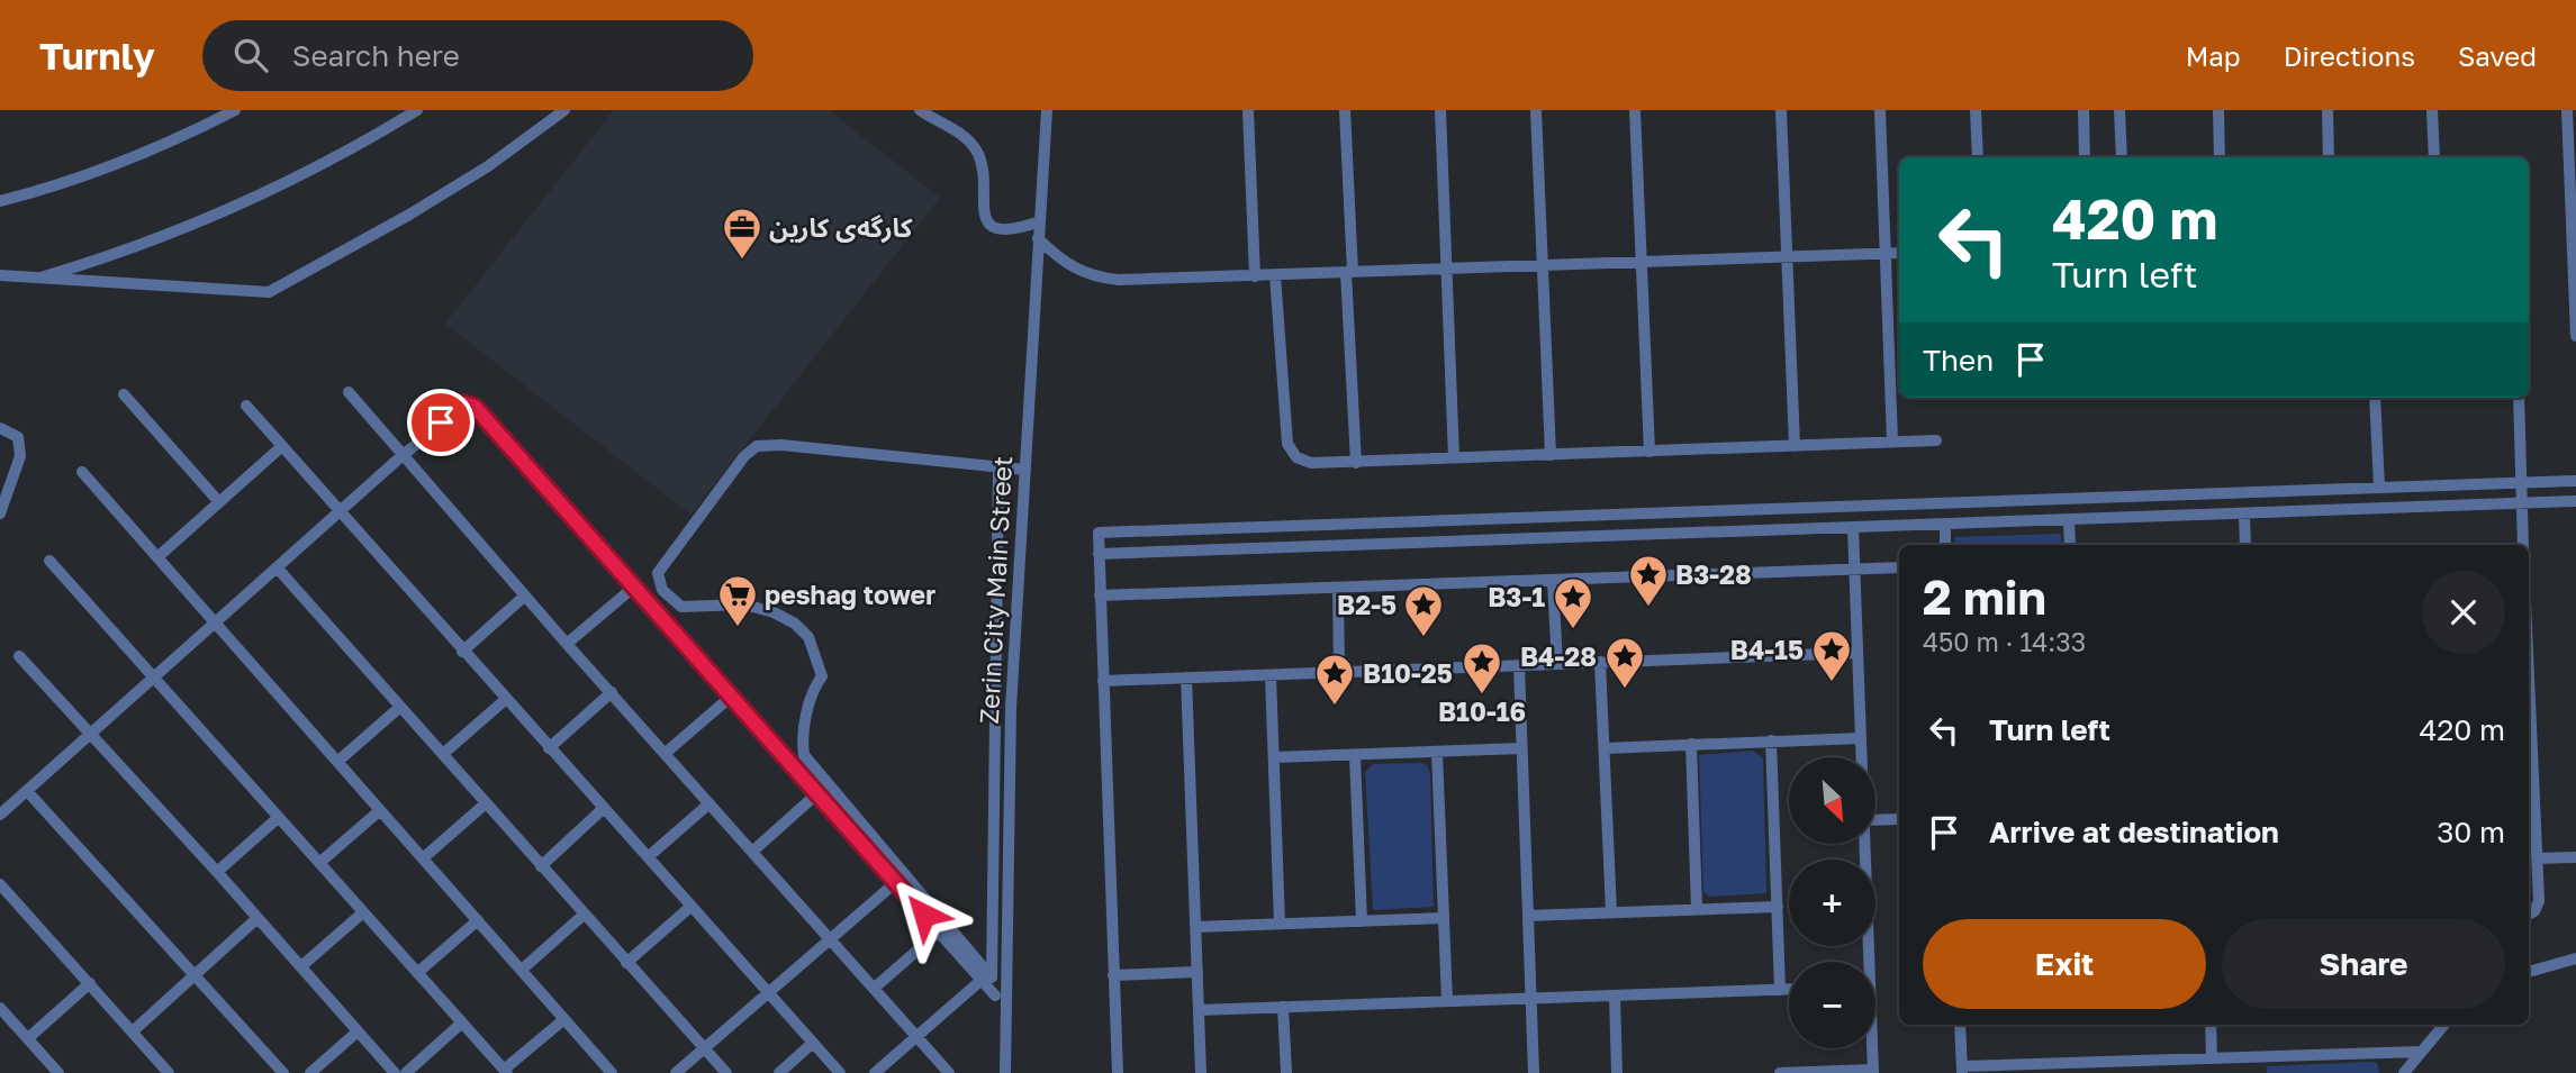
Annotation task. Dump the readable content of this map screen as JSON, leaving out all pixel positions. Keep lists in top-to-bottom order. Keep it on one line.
{"streets":{"street":["Zerin City Main Street"]},"places":{"office":["کارگەی کارین"],"place":["B3-28","B3-1","B2-5","B4-15","B4-28","B10-16","B10-25"],"supermarket":["peshag tower"]},"north":"bottom right","page":{"header":"Turnly","search":"Search here","nav":["Map","Directions","Saved"],"turn":["420 m","Turn left"],"then":"Then","heading":["2 min","450 m · 14:33"],"list":[{"name":"Turn left","value":"420 m"},{"name":"Arrive at destination","value":"30 m"}],"map_buttons":["+","−"],"buttons":["Exit","Share"]}}
